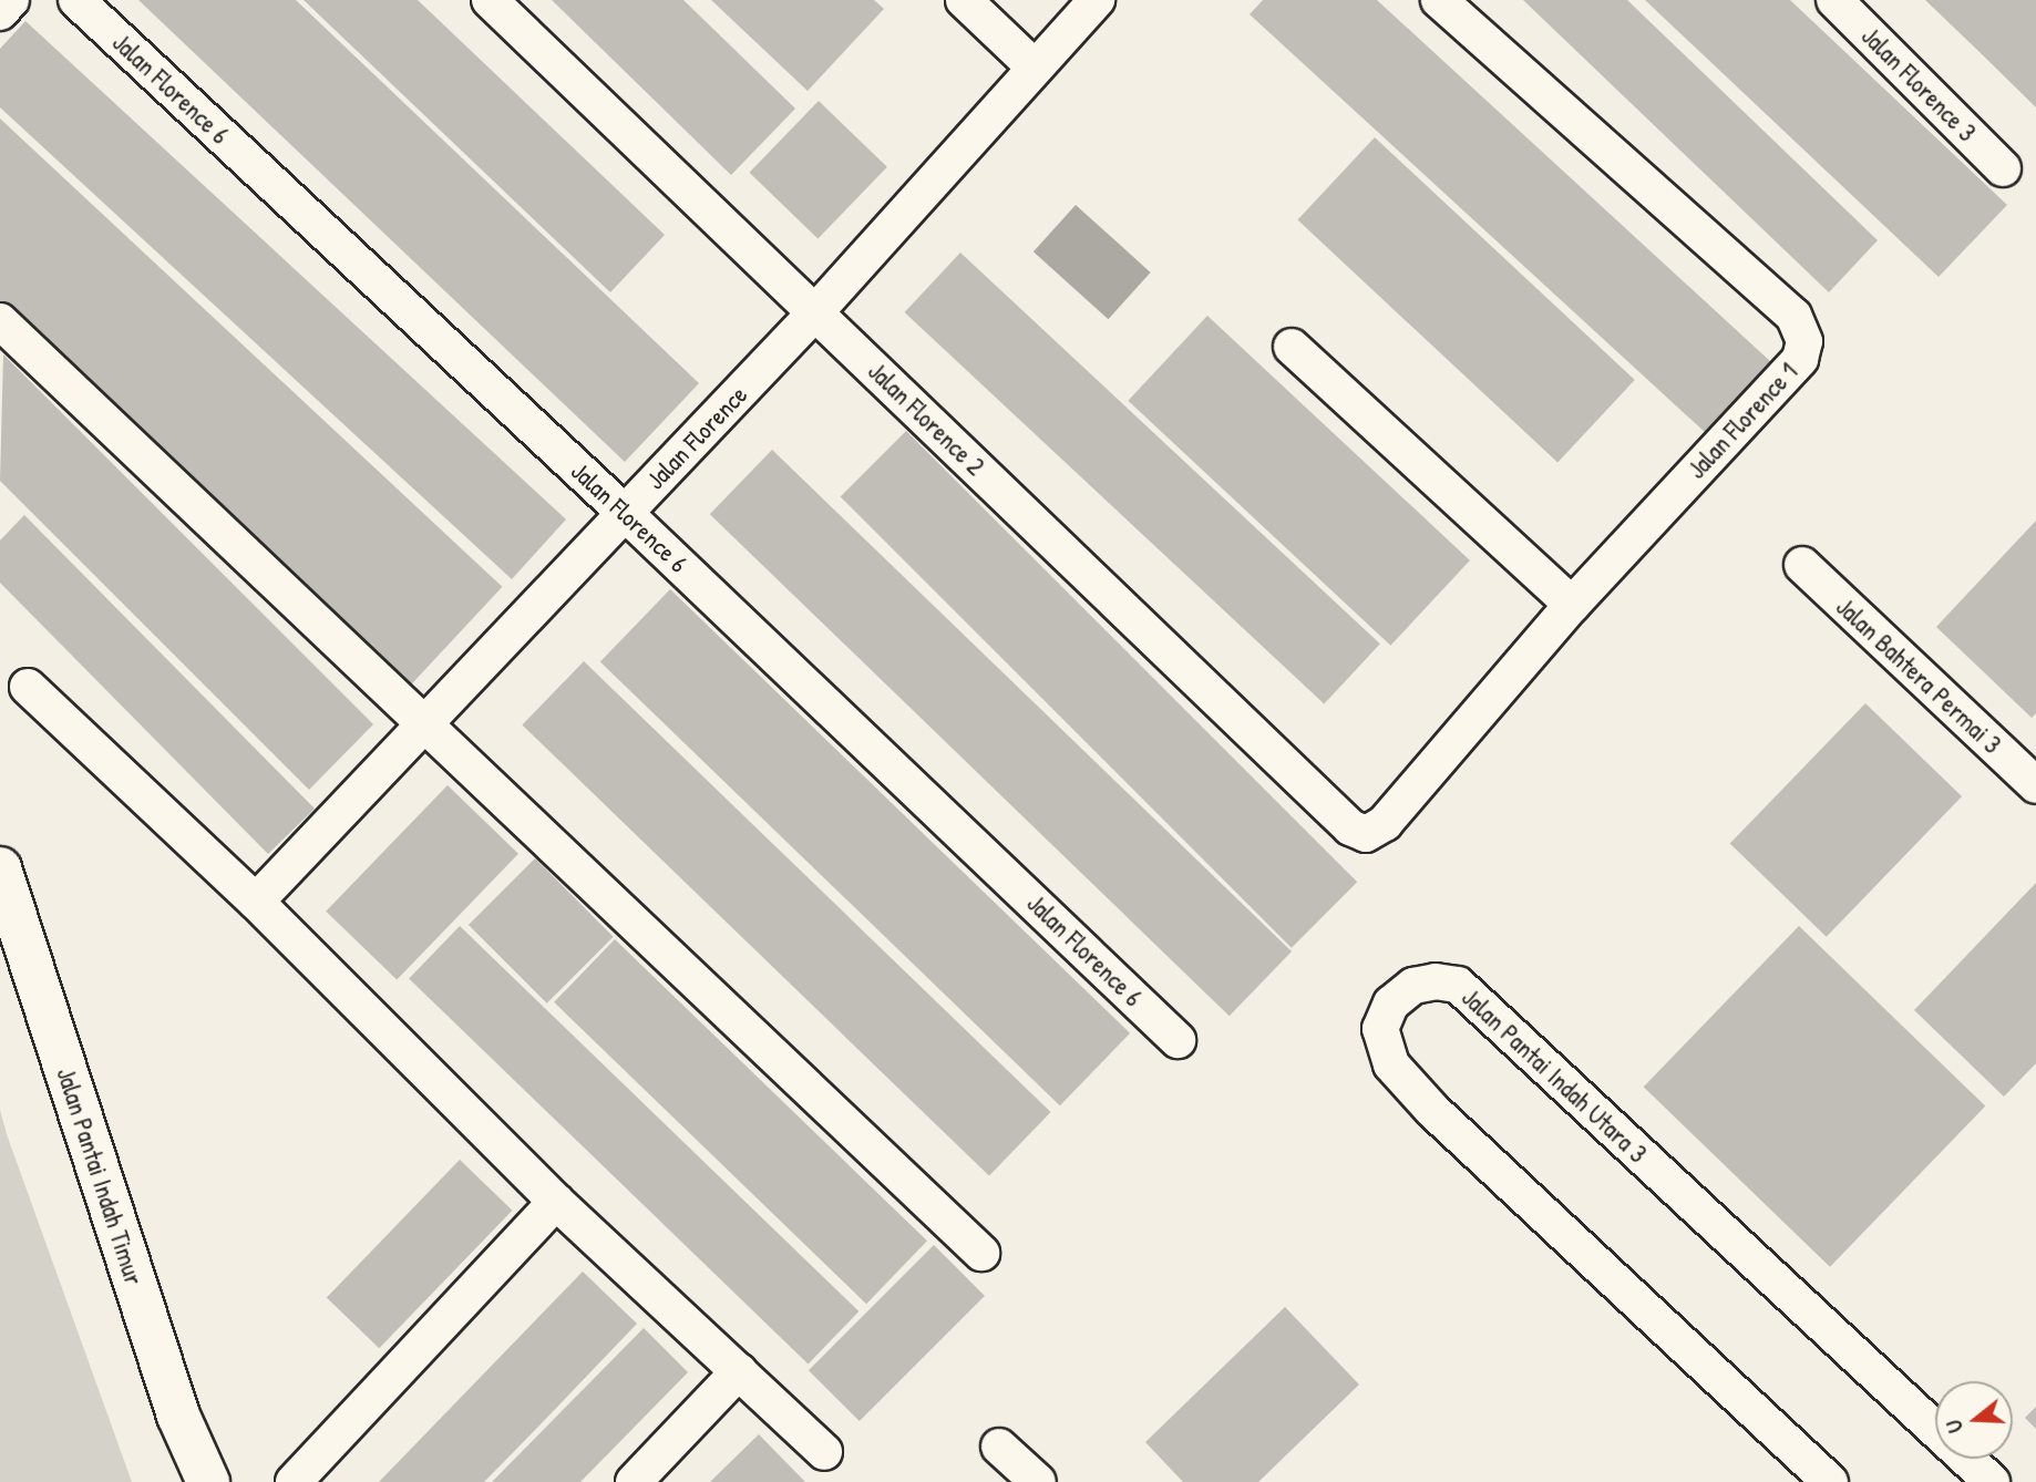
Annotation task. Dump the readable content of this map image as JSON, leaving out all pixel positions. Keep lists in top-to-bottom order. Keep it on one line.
{"streets":{"street":["Jalan Florence 3","Jalan Florence 6","Jalan Florence 2","Jalan Florence 1","Jalan Florence","Jalan Bahtera Permai 3","Jalan Pantai Indah Utara 3","Jalan Pantai Indah Timur"]},"crossings":[["Jalan Florence 6","Jalan Florence"],["Jalan Florence 2","Jalan Florence 1"],["Jalan Florence 2","Jalan Florence"]],"north":"left"}
